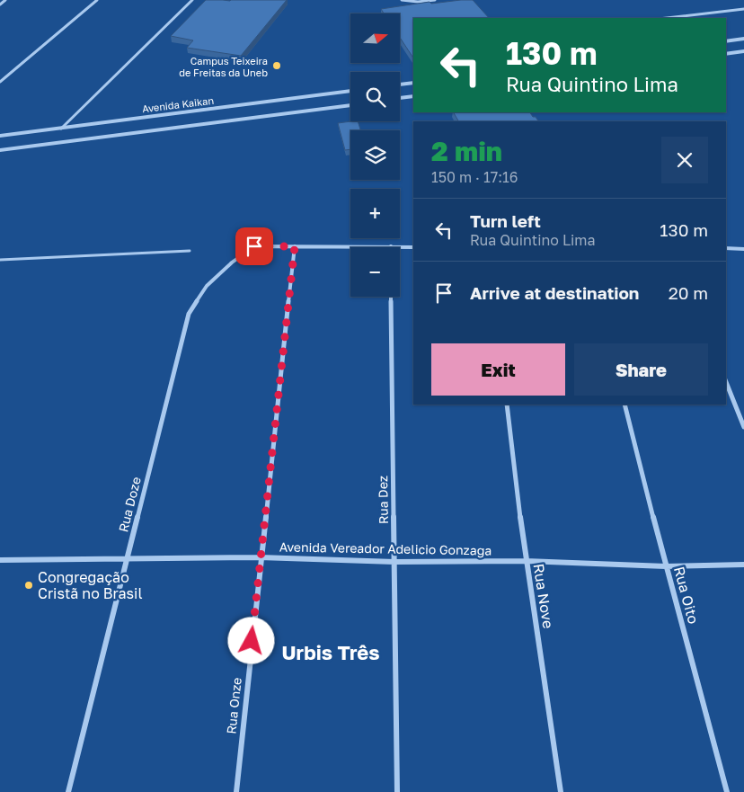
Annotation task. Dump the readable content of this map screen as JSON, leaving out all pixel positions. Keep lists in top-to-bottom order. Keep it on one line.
{"streets":{"street":["Avenida Kaikan","Rua Dez","Rua Doze","Avenida Vereador Adelicio Gonzaga","Rua Oito","Rua Nove","Rua Onze"]},"crossings":[["Rua Dez","Avenida Vereador Adelicio Gonzaga"],["Rua Doze","Avenida Vereador Adelicio Gonzaga"],["Rua Doze","Rua Onze"],["Avenida Vereador Adelicio Gonzaga","Rua Oito"],["Avenida Vereador Adelicio Gonzaga","Rua Nove"],["Avenida Vereador Adelicio Gonzaga","Rua Onze"]],"districts":["Urbis Três"],"places":["Campus Teixeira de Freitas da Uneb","Congregação Cristã no Brasil"],"north":"right","page":{"map_buttons":["+","−"],"turn":["130 m","Rua Quintino Lima"],"heading":["2 min","150 m · 17:16"],"list":[{"name":"Turn left","note":"Rua Quintino Lima","value":"130 m"},{"name":"Arrive at destination","value":"20 m"}],"buttons":["Exit","Share"]}}
